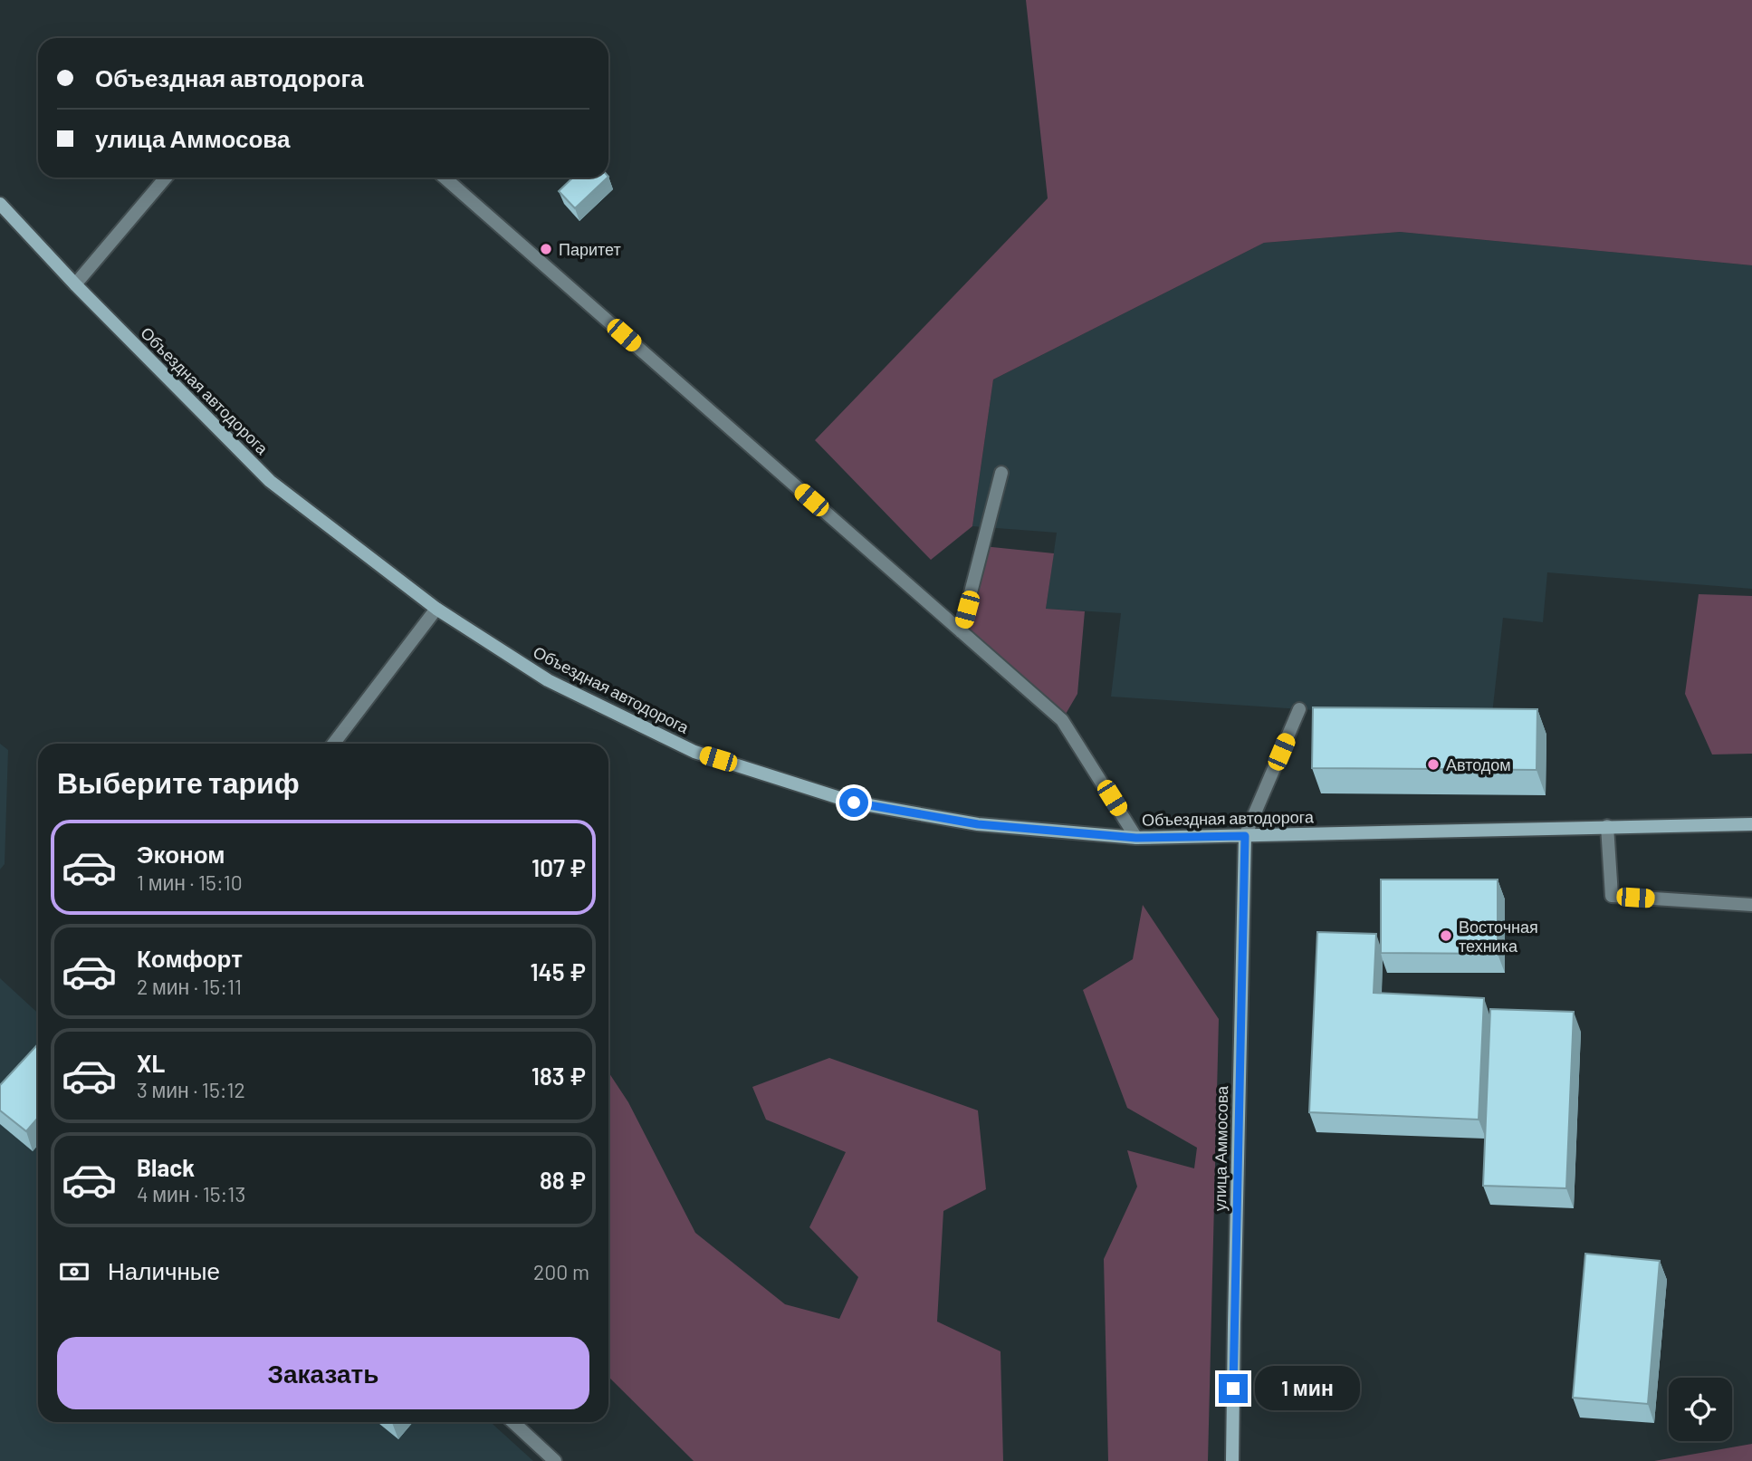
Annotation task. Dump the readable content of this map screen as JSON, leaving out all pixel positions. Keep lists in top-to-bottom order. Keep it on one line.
{"streets":{"street":["Объездная автодорога","улица Аммосова"]},"crossings":[["Объездная автодорога","улица Аммосова"]],"places":["Паритет","Автодом","Восточная техника"],"page":{"banner":["Объездная автодорога","улица Аммосова"],"heading":"Выберите тариф","list":[{"name":"Эконом","note":"1 мин · 15:10","value":"107 ₽"},{"name":"Комфорт","note":"2 мин · 15:11","value":"145 ₽"},{"name":"XL","note":"3 мин · 15:12","value":"183 ₽"},{"name":"Black","note":"4 мин · 15:13","value":"88 ₽"}],"pay":["Наличные","200 m"],"buttons":"Заказать","bubble":"1 мин"}}
